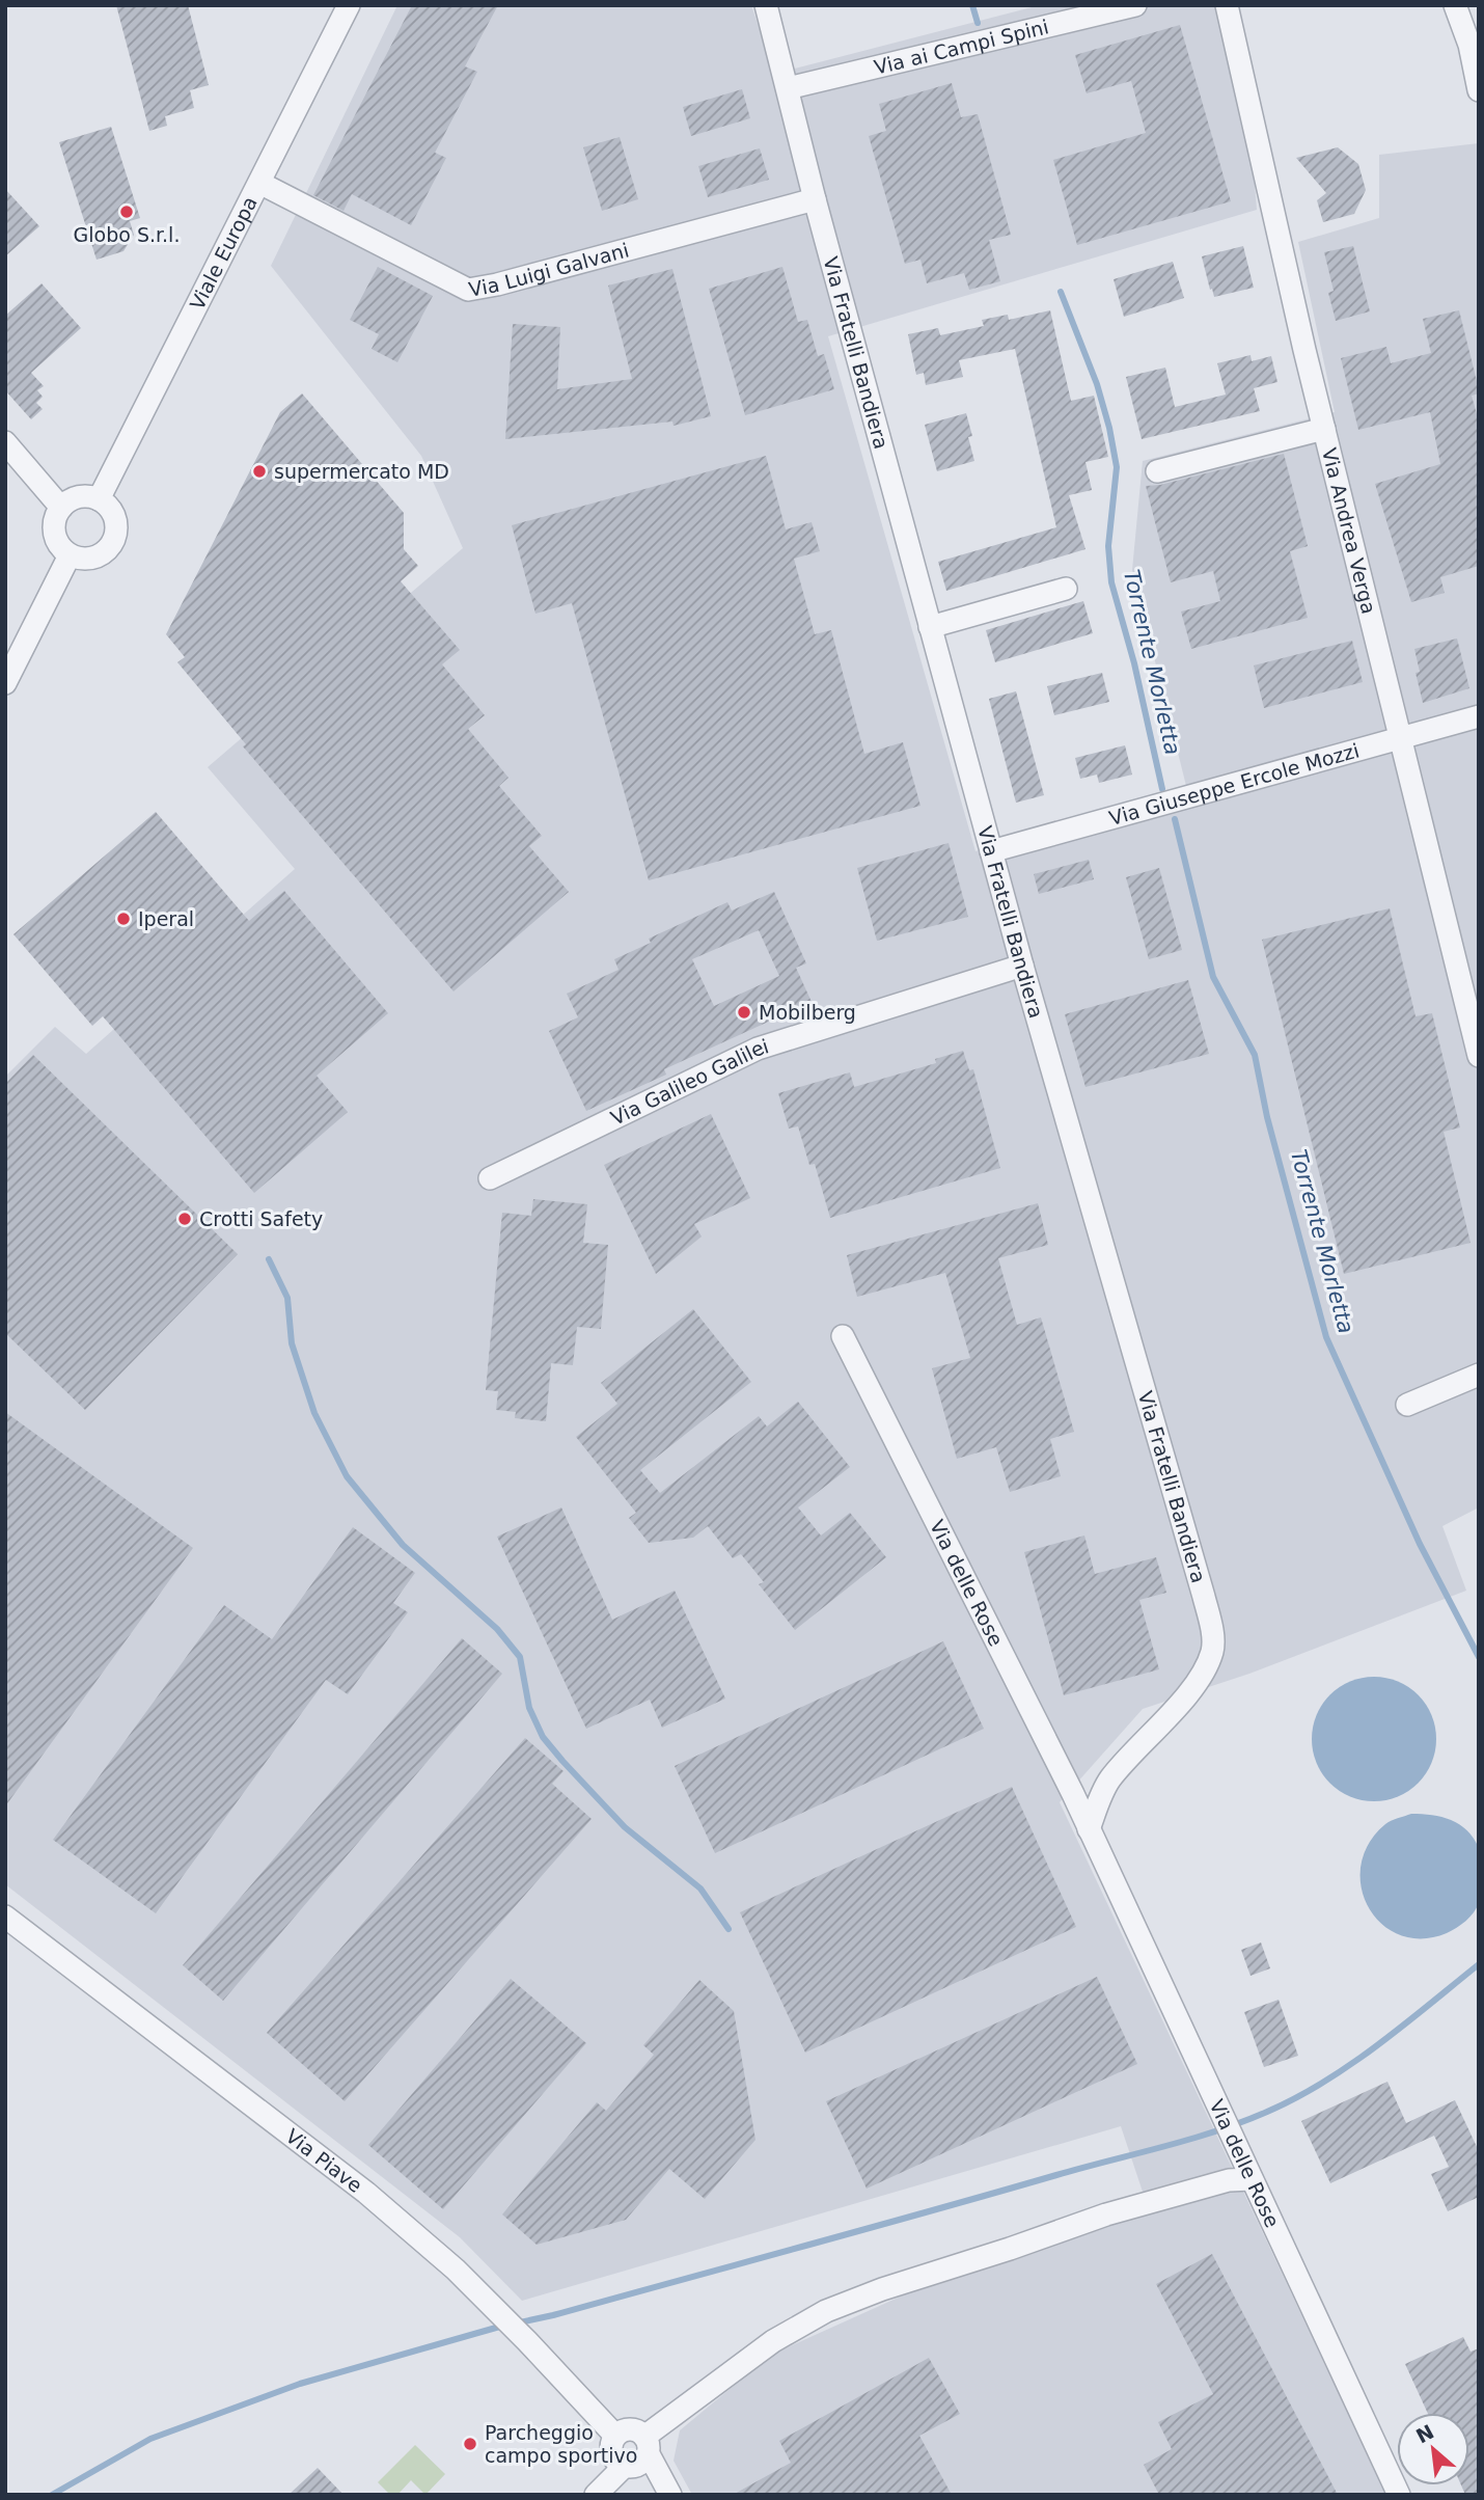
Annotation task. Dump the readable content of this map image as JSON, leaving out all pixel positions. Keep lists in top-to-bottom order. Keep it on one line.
{"streets":{"street":["Via ai Campi Spini","Viale Europa","Via Luigi Galvani","Via Fratelli Bandiera","Via Andrea Verga","Via Giuseppe Ercole Mozzi","Via Galileo Galilei","Via delle Rose","Via Piave"]},"crossings":[["Via ai Campi Spini","Via Fratelli Bandiera"],["Viale Europa","Via Luigi Galvani"],["Via Luigi Galvani","Via Fratelli Bandiera"],["Via Fratelli Bandiera","Via Giuseppe Ercole Mozzi"],["Via Fratelli Bandiera","Via Galileo Galilei"],["Via Fratelli Bandiera","Via delle Rose"],["Via Andrea Verga","Via Giuseppe Ercole Mozzi"]],"water":["Torrente Morletta"],"places":["Globo S.r.l.","supermercato MD","Iperal","Mobilberg","Crotti Safety","Parcheggio campo sportivo"],"north":"top left"}
